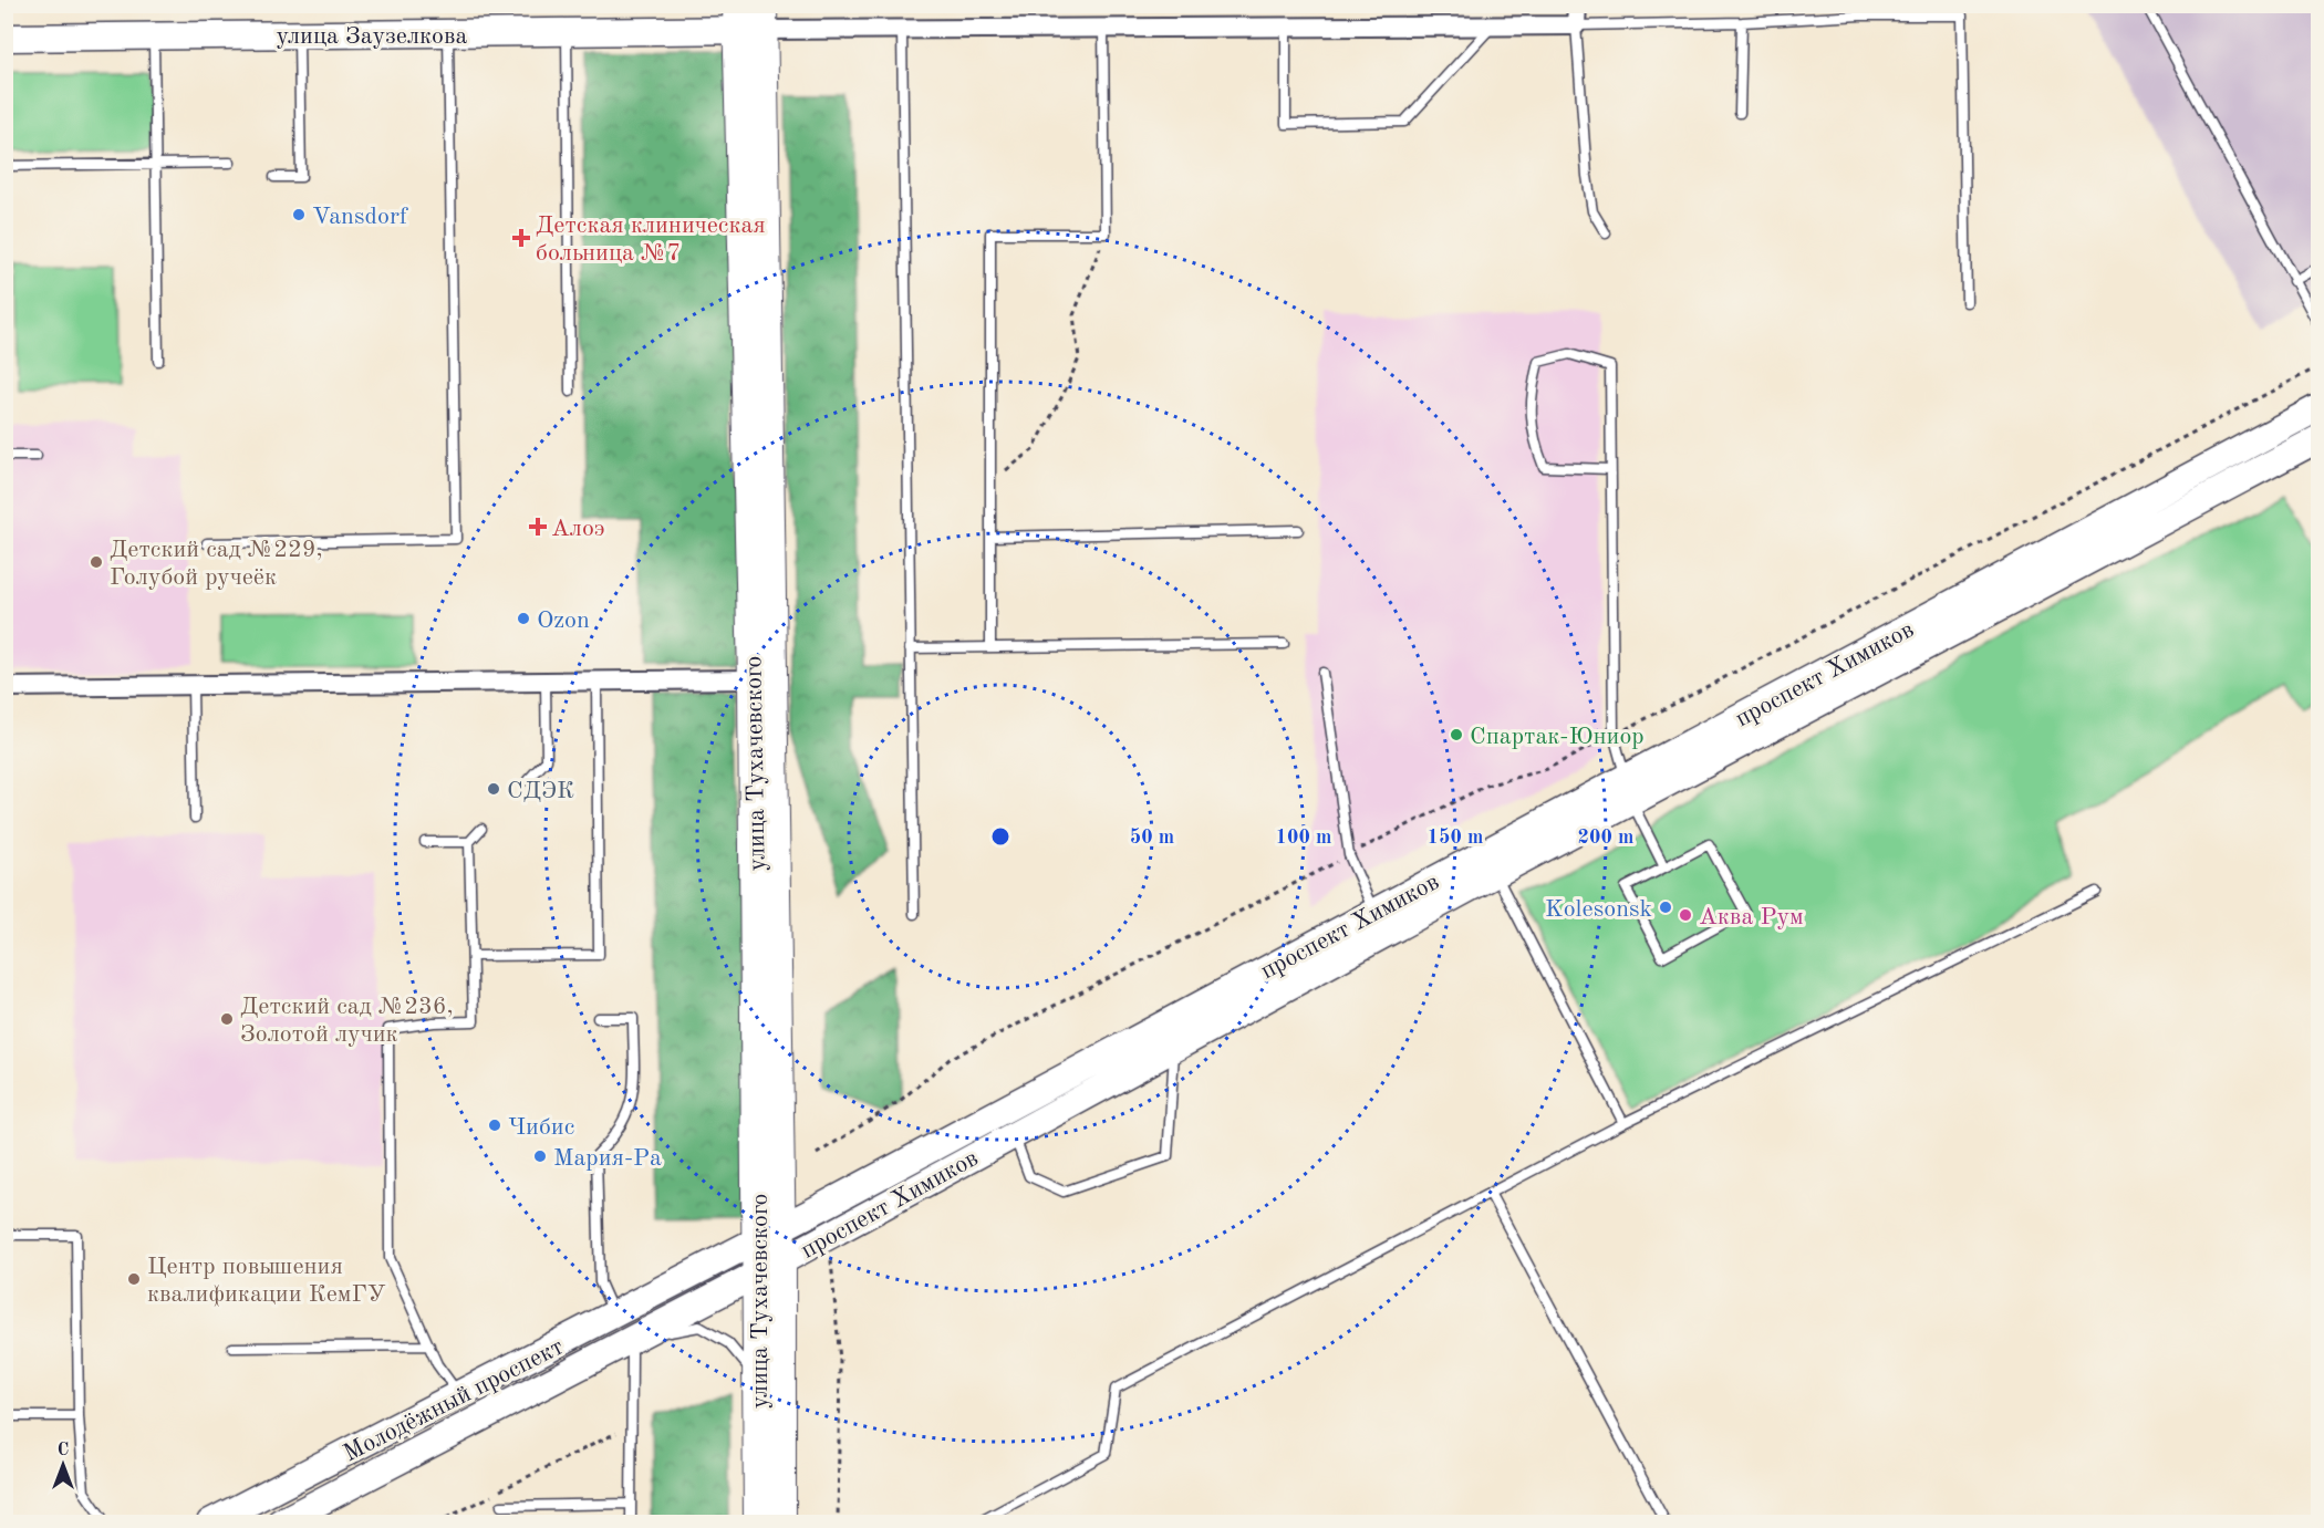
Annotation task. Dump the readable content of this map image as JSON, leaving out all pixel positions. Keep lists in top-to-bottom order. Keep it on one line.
{"streets":{"main road":["улица Заузелкова","проспект Химиков","улица Тухачевского","Молодёжный проспект"]},"crossings":[["улица Заузелкова","улица Тухачевского"],["проспект Химиков","улица Тухачевского"],["проспект Химиков","Молодёжный проспект"],["улица Тухачевского","Молодёжный проспект"]],"places":{"other":["Vansdorf","Детский сад №229, Голубой ручеёк","Ozon","Спартак-Юниор","СДЭК","Kolesonsk","Аква Рум","Детский сад №236, Золотой лучик","Чибис","Мария-Ра","Центр повышения квалификации КемГУ"],"health":["Детская клиническая больница №7","Алоэ"]},"north":"top","rings":["50 m","100 m","150 m","200 m"]}
